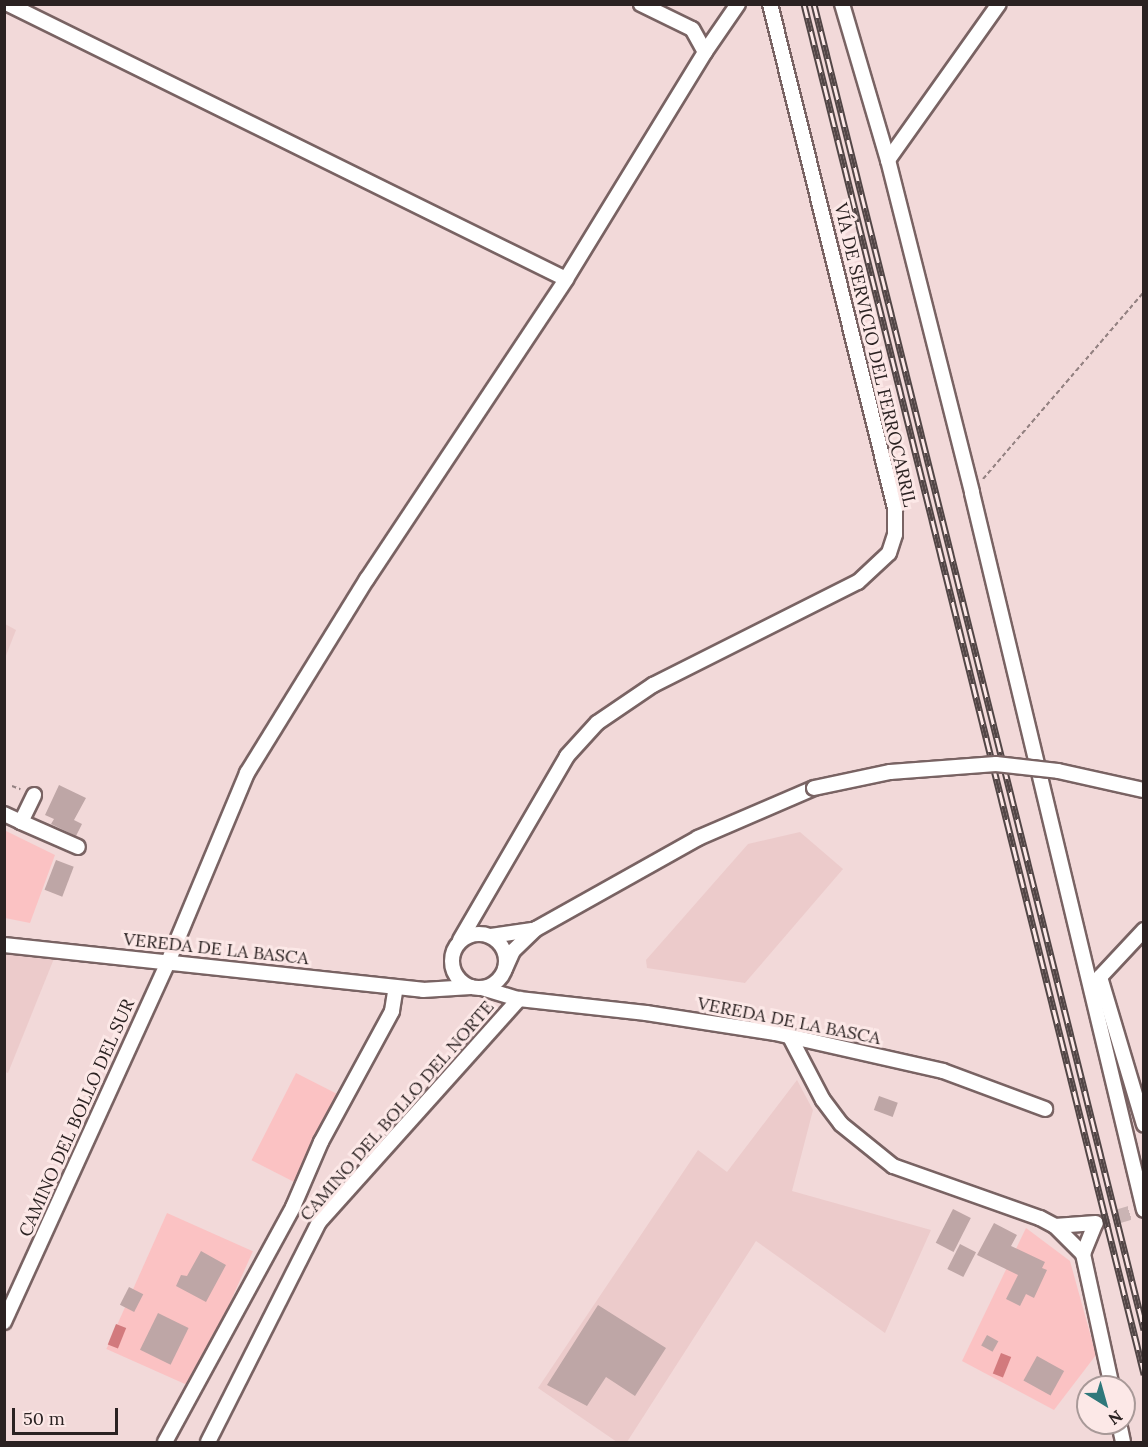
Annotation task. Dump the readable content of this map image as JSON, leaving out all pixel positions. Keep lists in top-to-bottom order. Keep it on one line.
{"streets":{"street":["VÍA DE SERVICIO DEL FERROCARRIL","VEREDA DE LA BASCA","CAMINO DEL BOLLO DEL NORTE","CAMINO DEL BOLLO DEL SUR"]},"crossings":[["VÍA DE SERVICIO DEL FERROCARRIL","VEREDA DE LA BASCA"],["VEREDA DE LA BASCA","CAMINO DEL BOLLO DEL NORTE"],["VEREDA DE LA BASCA","CAMINO DEL BOLLO DEL SUR"]],"scale_bar":"50 m","north":"bottom right"}
